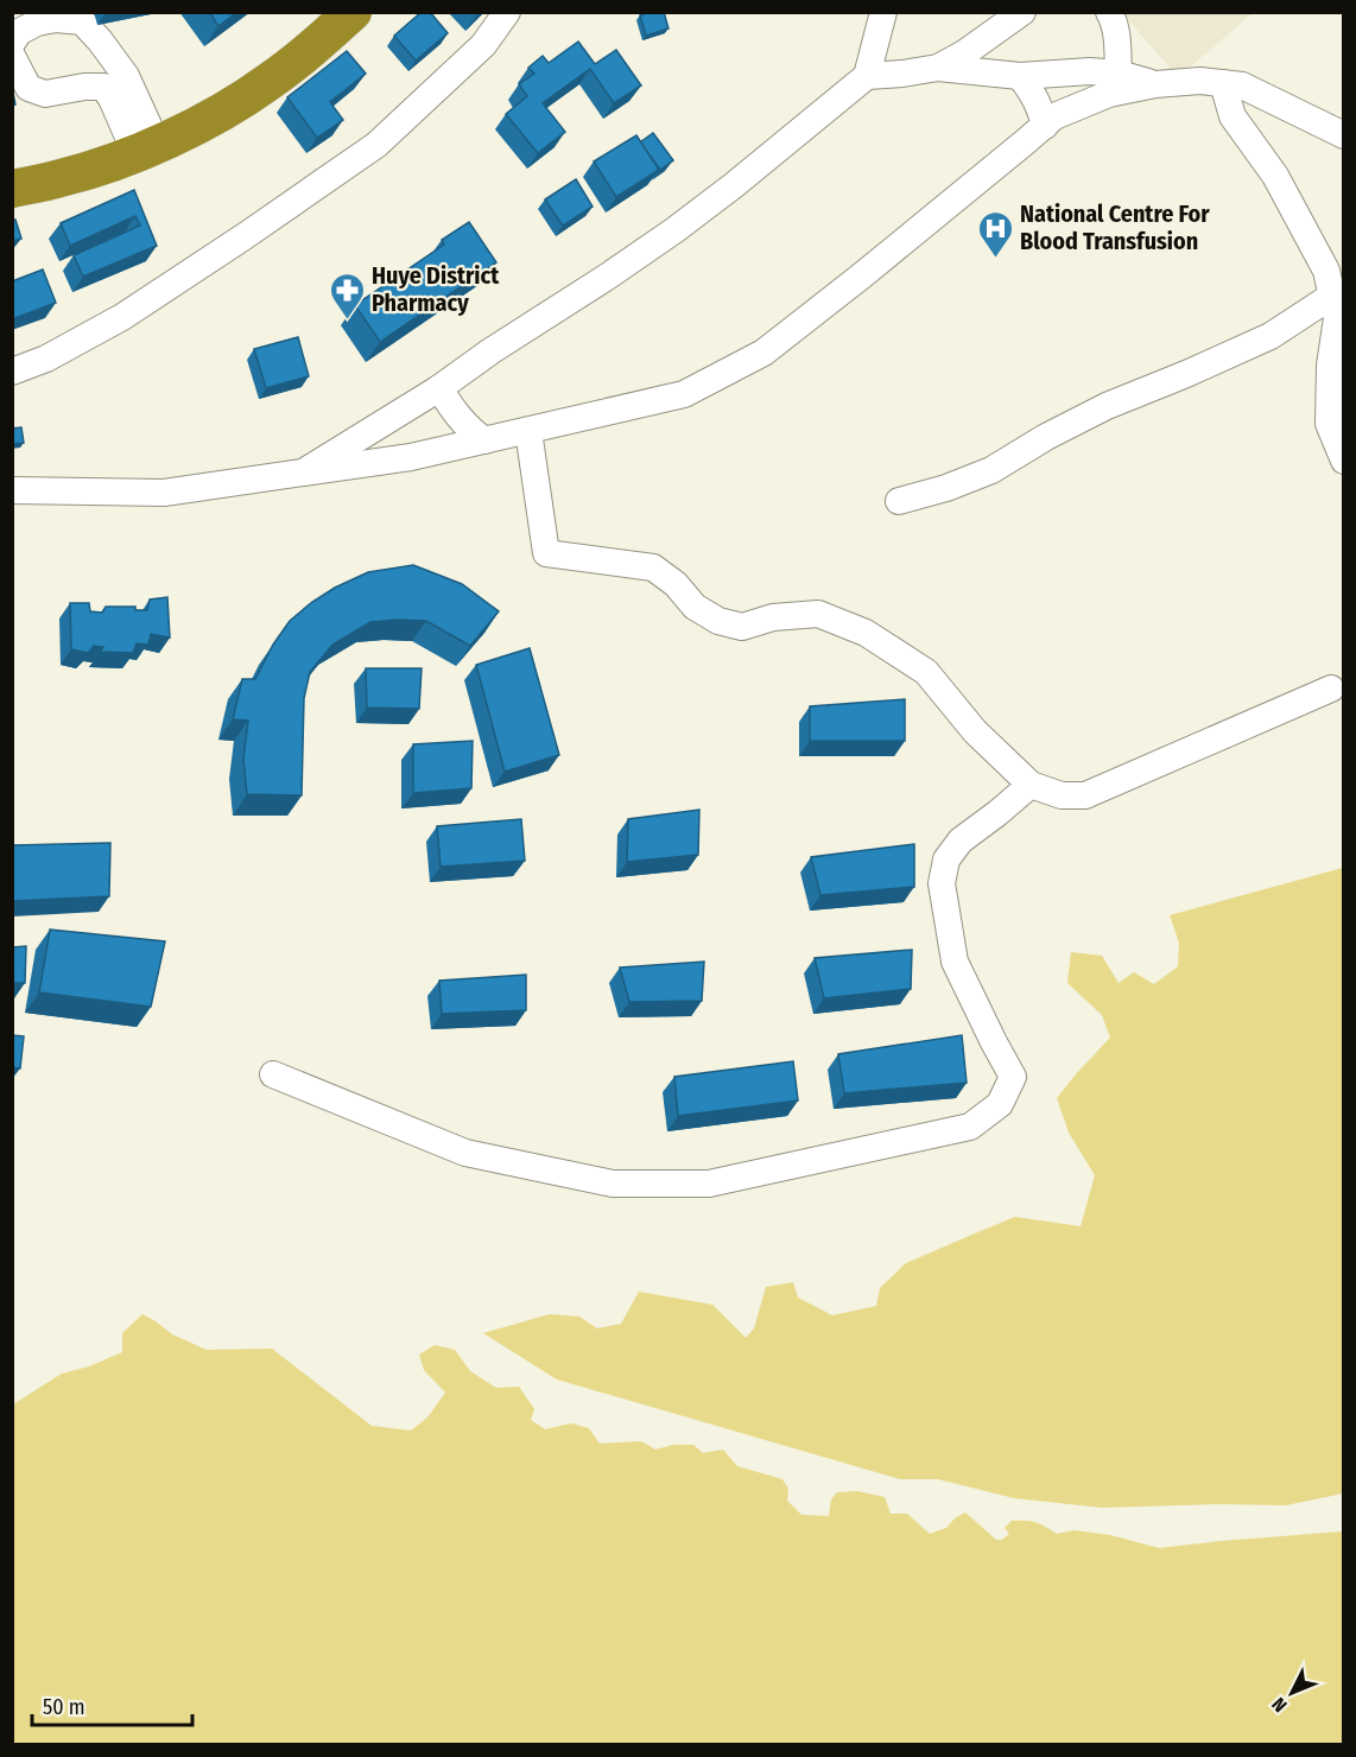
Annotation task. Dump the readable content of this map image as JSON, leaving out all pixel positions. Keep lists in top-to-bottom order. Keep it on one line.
{"places":{"hospital":["National Centre For Blood Transfusion"],"pharmacy":["Huye District Pharmacy"]},"scale_bar":"50 m","north":"bottom left"}
